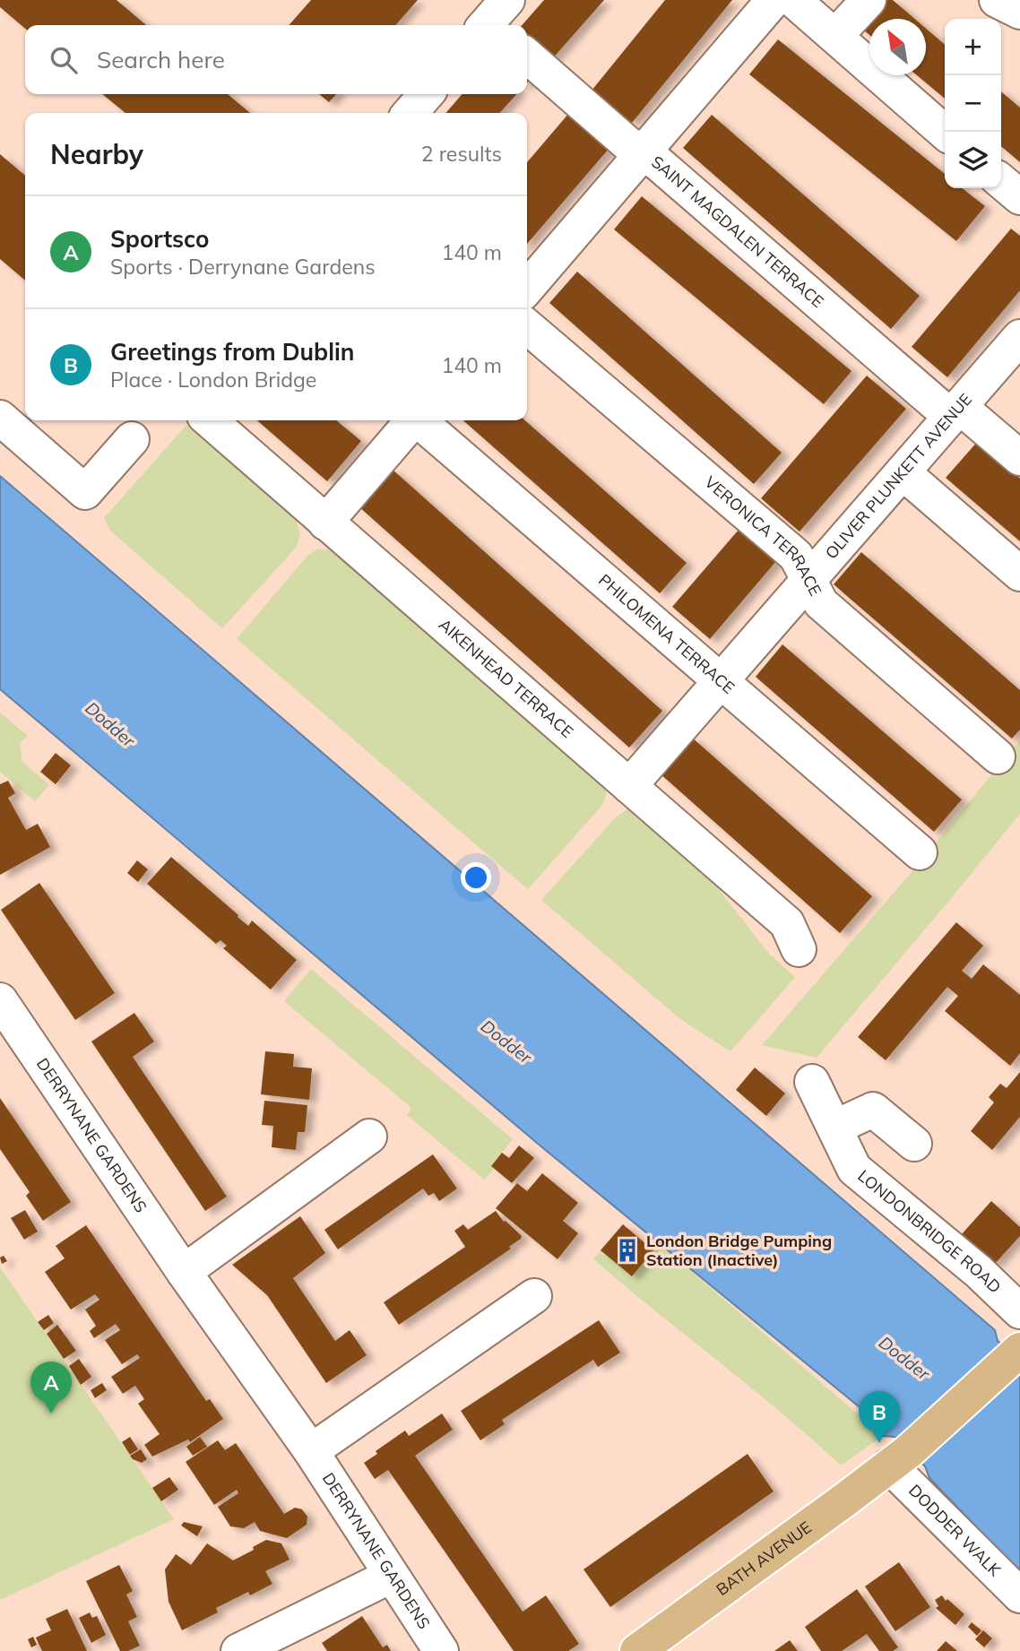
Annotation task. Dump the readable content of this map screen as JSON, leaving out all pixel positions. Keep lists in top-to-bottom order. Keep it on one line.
{"streets":{"main road":["BATH AVENUE"],"street":["SAINT MAGDALEN TERRACE","OLIVER PLUNKETT AVENUE","VERONICA TERRACE","PHILOMENA TERRACE","AIKENHEAD TERRACE","DERRYNANE GARDENS","LONDONBRIDGE ROAD","DODDER WALK"]},"crossings":[["SAINT MAGDALEN TERRACE","OLIVER PLUNKETT AVENUE"],["OLIVER PLUNKETT AVENUE","VERONICA TERRACE"],["OLIVER PLUNKETT AVENUE","PHILOMENA TERRACE"],["OLIVER PLUNKETT AVENUE","AIKENHEAD TERRACE"],["DODDER WALK","BATH AVENUE"]],"water":["Dodder"],"places":{"building":["London Bridge Pumping Station (Inactive)"]},"north":"top left","page":{"map_buttons":["+","−"],"search":"Search here","heading":["Nearby","2 results"],"list":[{"mark":"A","name":"Sportsco","note":"Sports · Derrynane Gardens","value":"140 m"},{"mark":"B","name":"Greetings from Dublin","note":"Place · London Bridge","value":"140 m"}],"pins":["A","B"]}}
